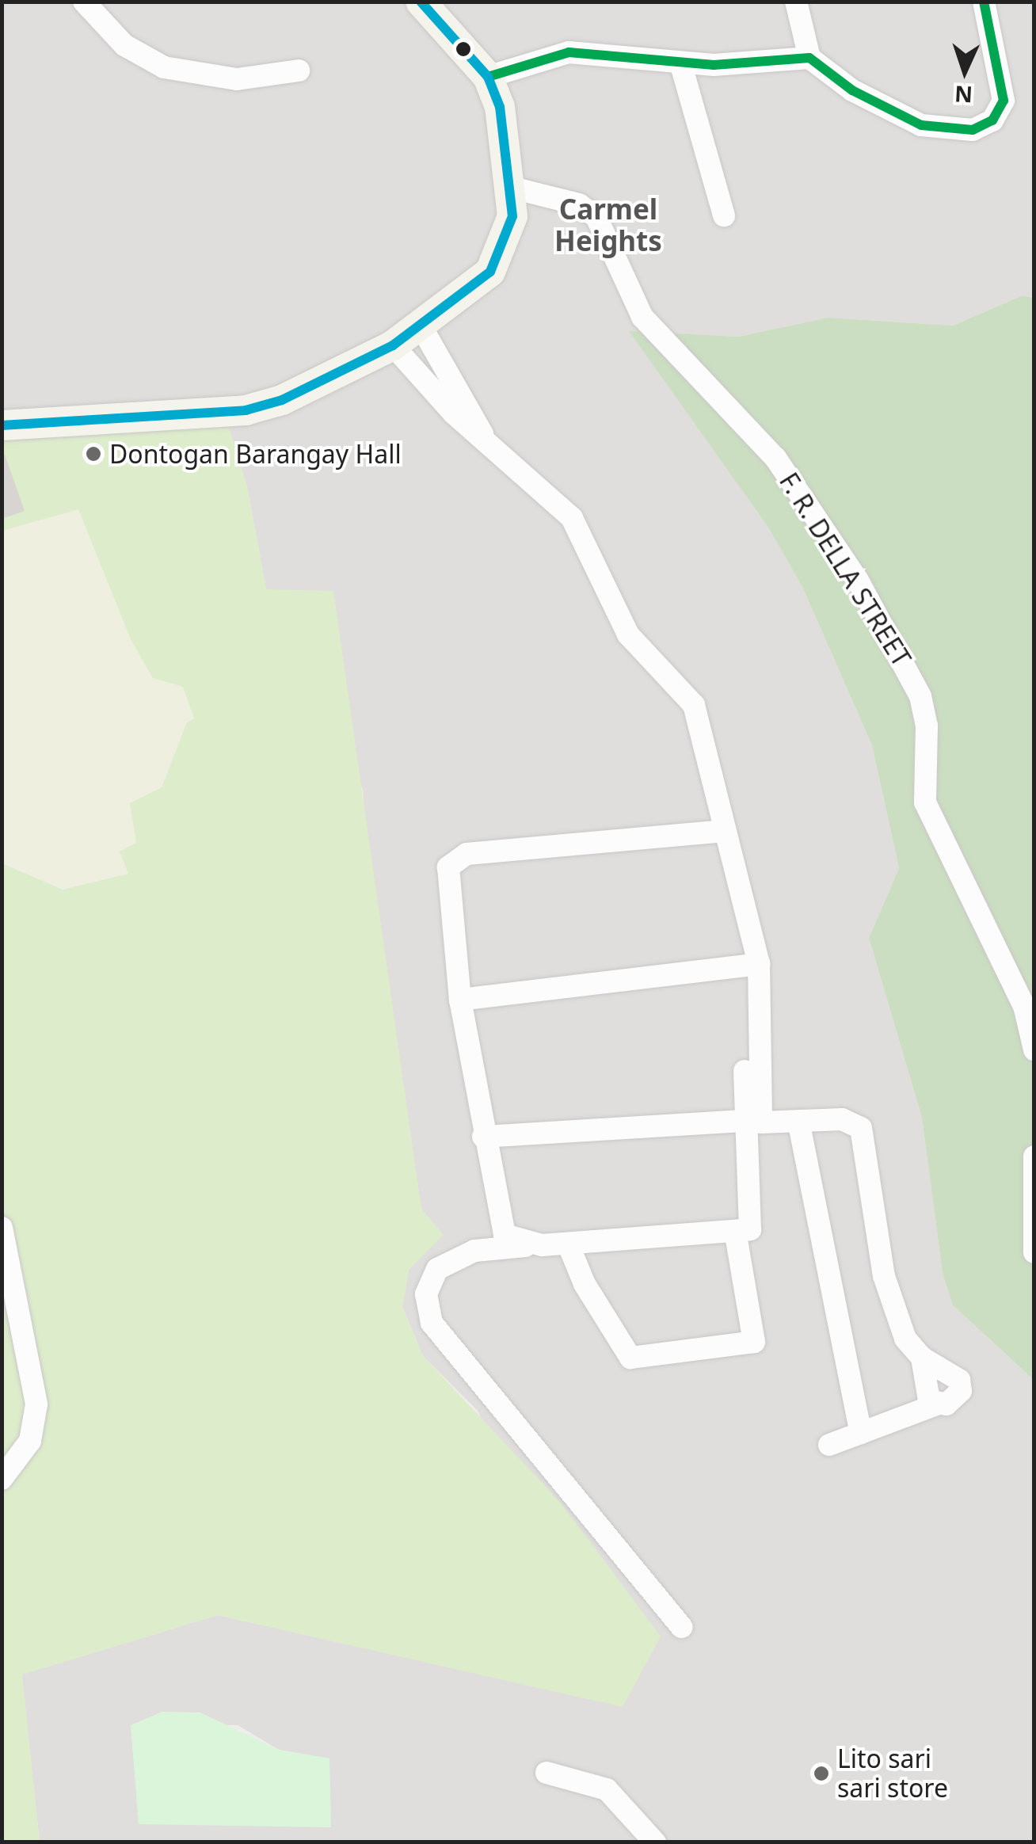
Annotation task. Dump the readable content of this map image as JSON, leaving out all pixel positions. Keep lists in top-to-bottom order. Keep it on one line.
{"streets":{"street":["F. R. DELLA STREET"]},"districts":["Carmel Heights"],"places":["Dontogan Barangay Hall","Lito sari sari store"],"north":"bottom"}
